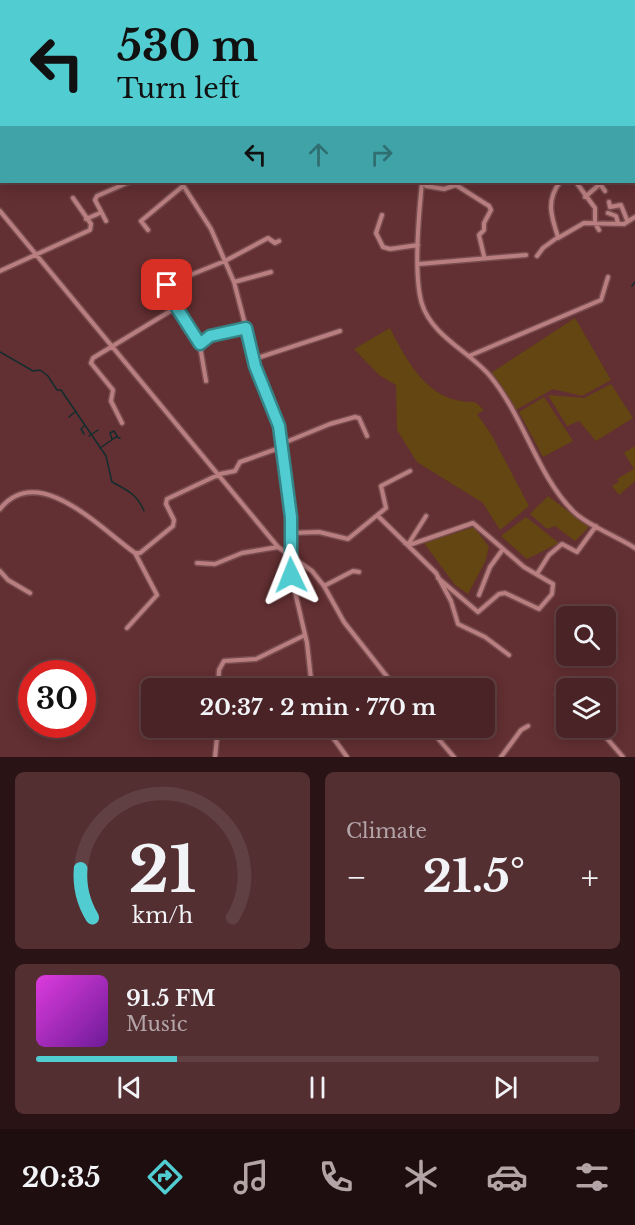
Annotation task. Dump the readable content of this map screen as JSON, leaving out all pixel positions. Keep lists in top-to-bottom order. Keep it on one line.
{"page":{"turn":["530 m","Turn left"],"limit":"30","trip":"20:37 · 2 min · 770 m","tile":"Climate","heat":["−","21.5°","+"],"song":["91.5 FM","Music"],"tabs":"20:35","gauge":["21","km/h"]}}
